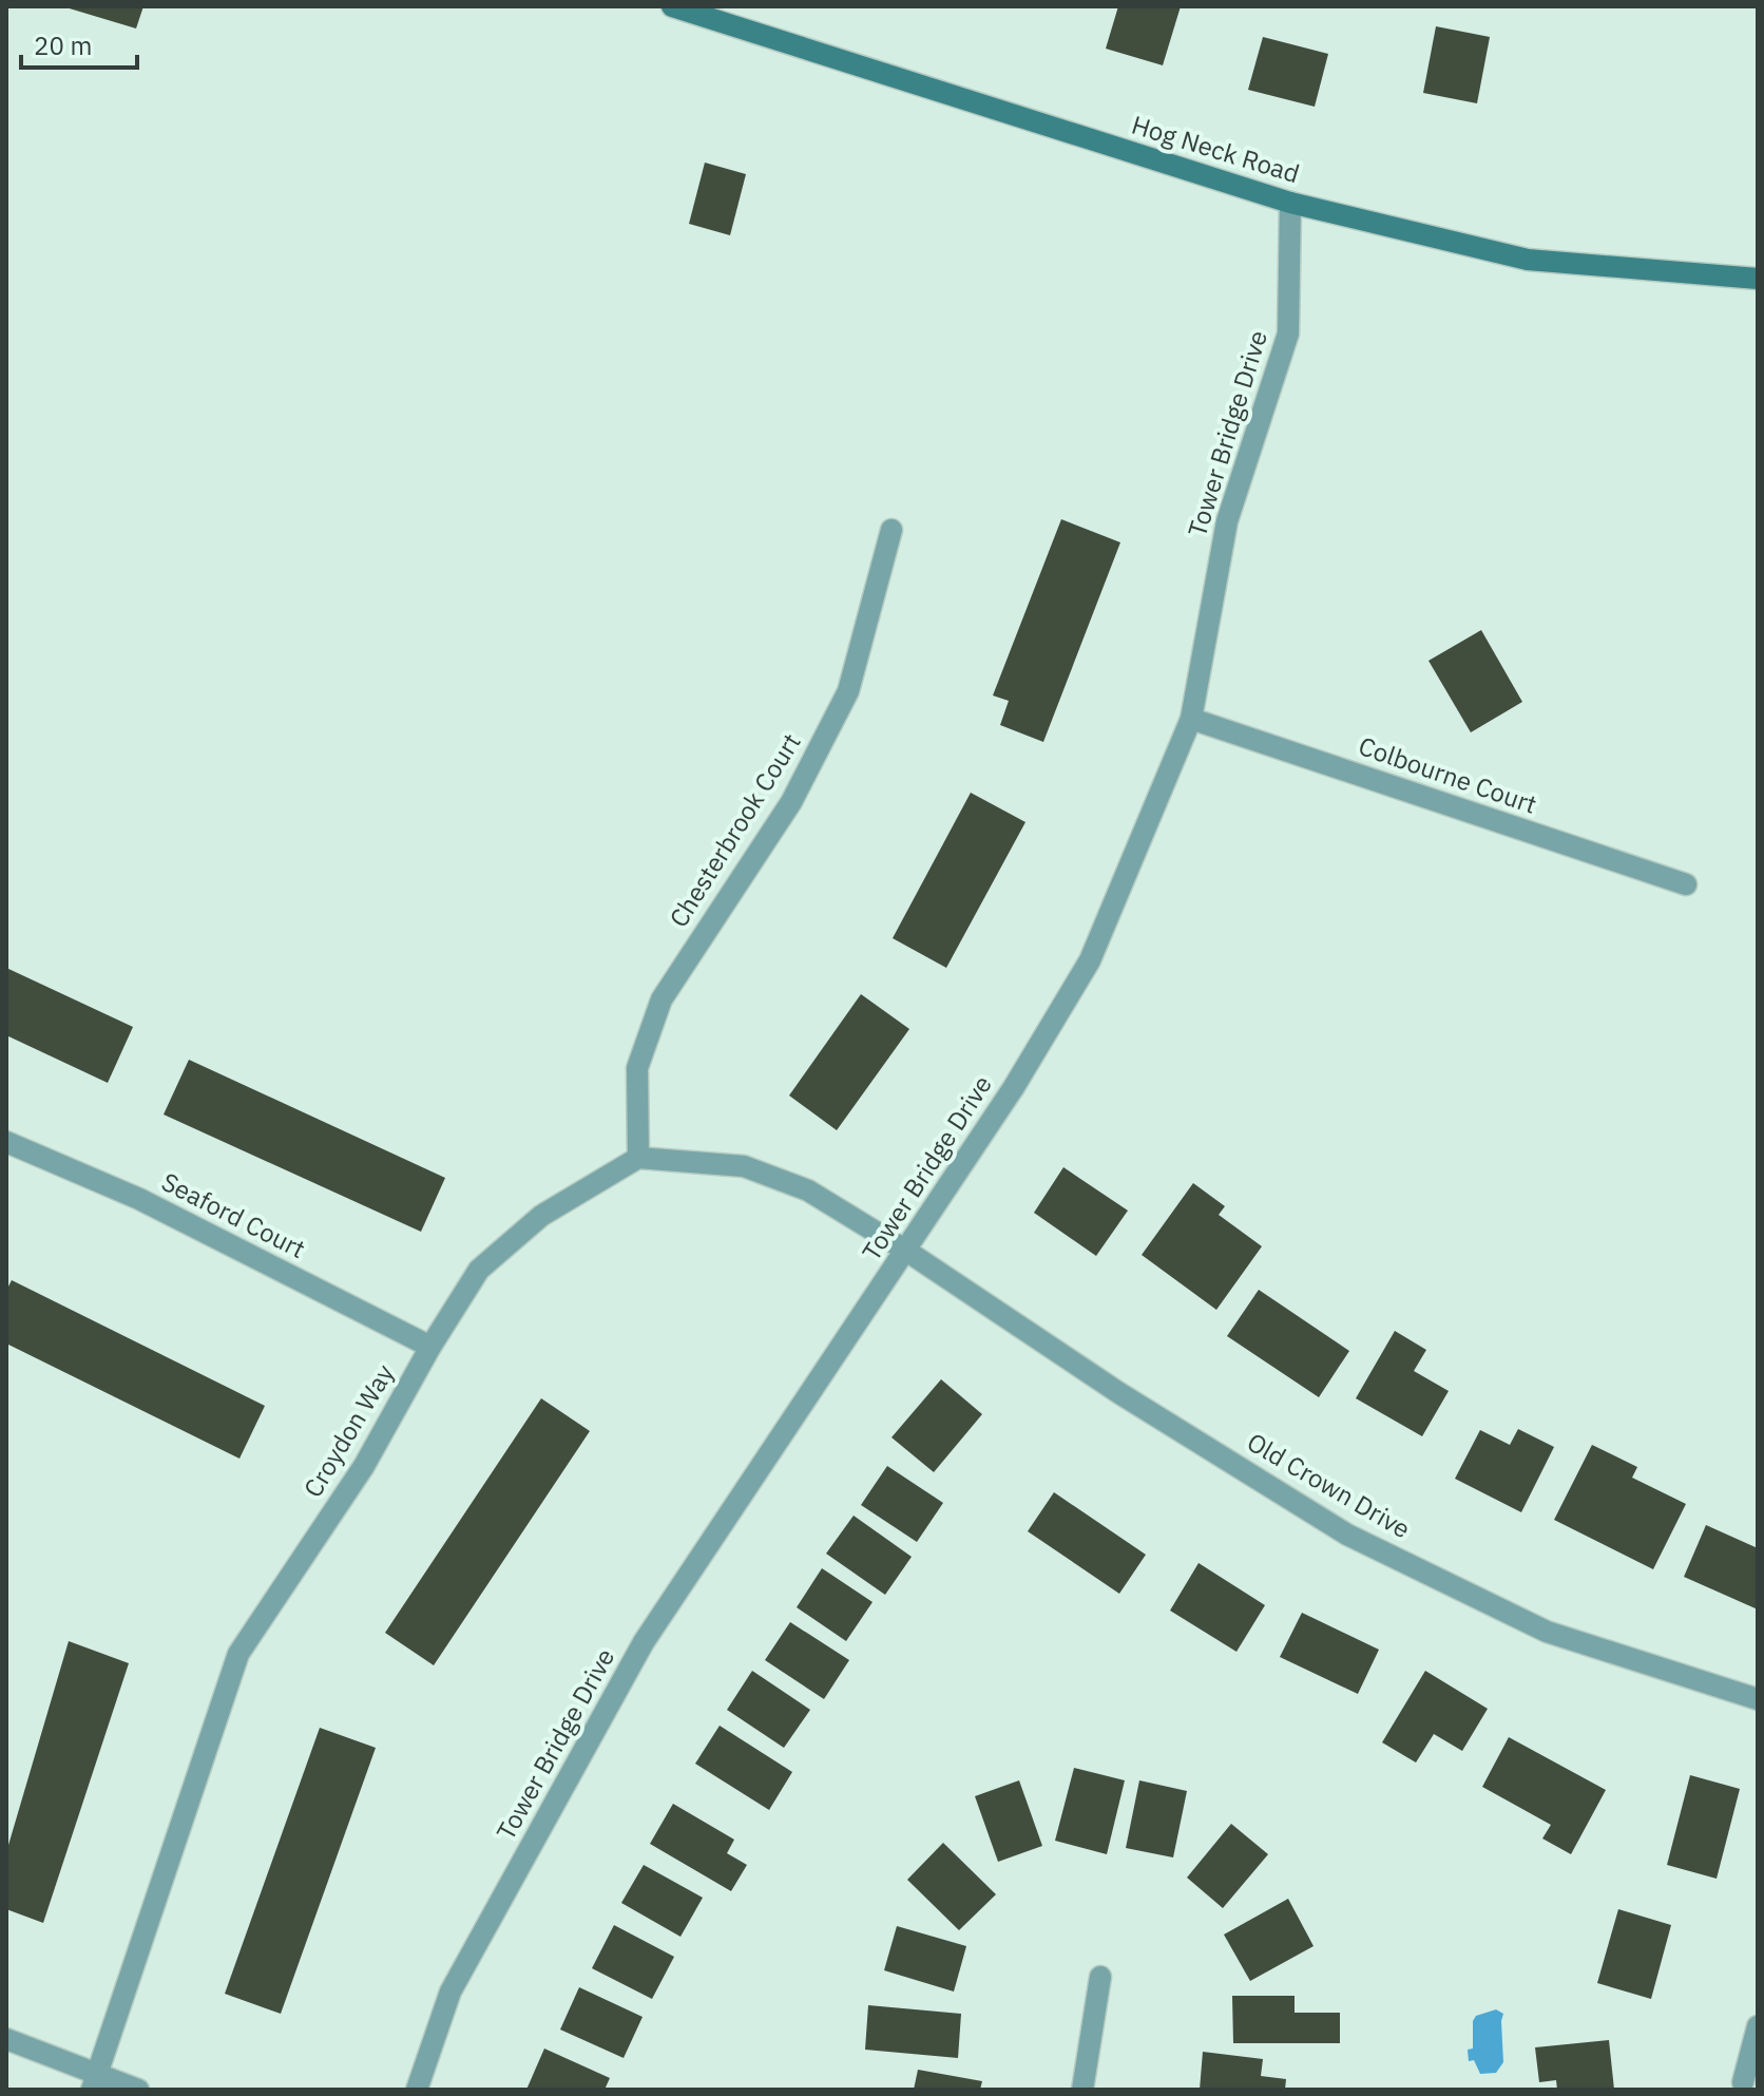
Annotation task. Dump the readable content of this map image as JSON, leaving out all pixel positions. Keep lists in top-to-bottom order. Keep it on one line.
{"streets":{"main road":["Hog Neck Road"],"street":["Tower Bridge Drive","Colbourne Court","Chesterbrook Court","Seaford Court","Croydon Way","Old Crown Drive"]},"crossings":[["Hog Neck Road","Tower Bridge Drive"],["Tower Bridge Drive","Colbourne Court"],["Tower Bridge Drive","Old Crown Drive"],["Chesterbrook Court","Croydon Way"],["Seaford Court","Croydon Way"]],"scale_bar":"20 m"}
